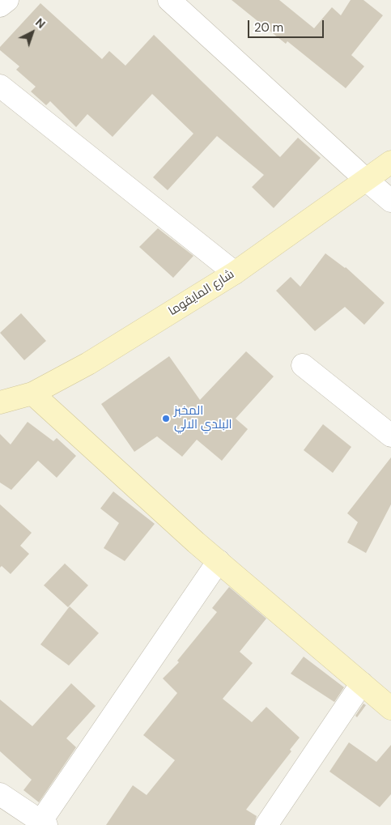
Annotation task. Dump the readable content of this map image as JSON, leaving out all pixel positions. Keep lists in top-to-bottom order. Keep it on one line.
{"streets":{"street":["شارع المايقوما"]},"places":["المخبز البلدي الالي"],"scale_bar":"20 m","north":"top right"}
